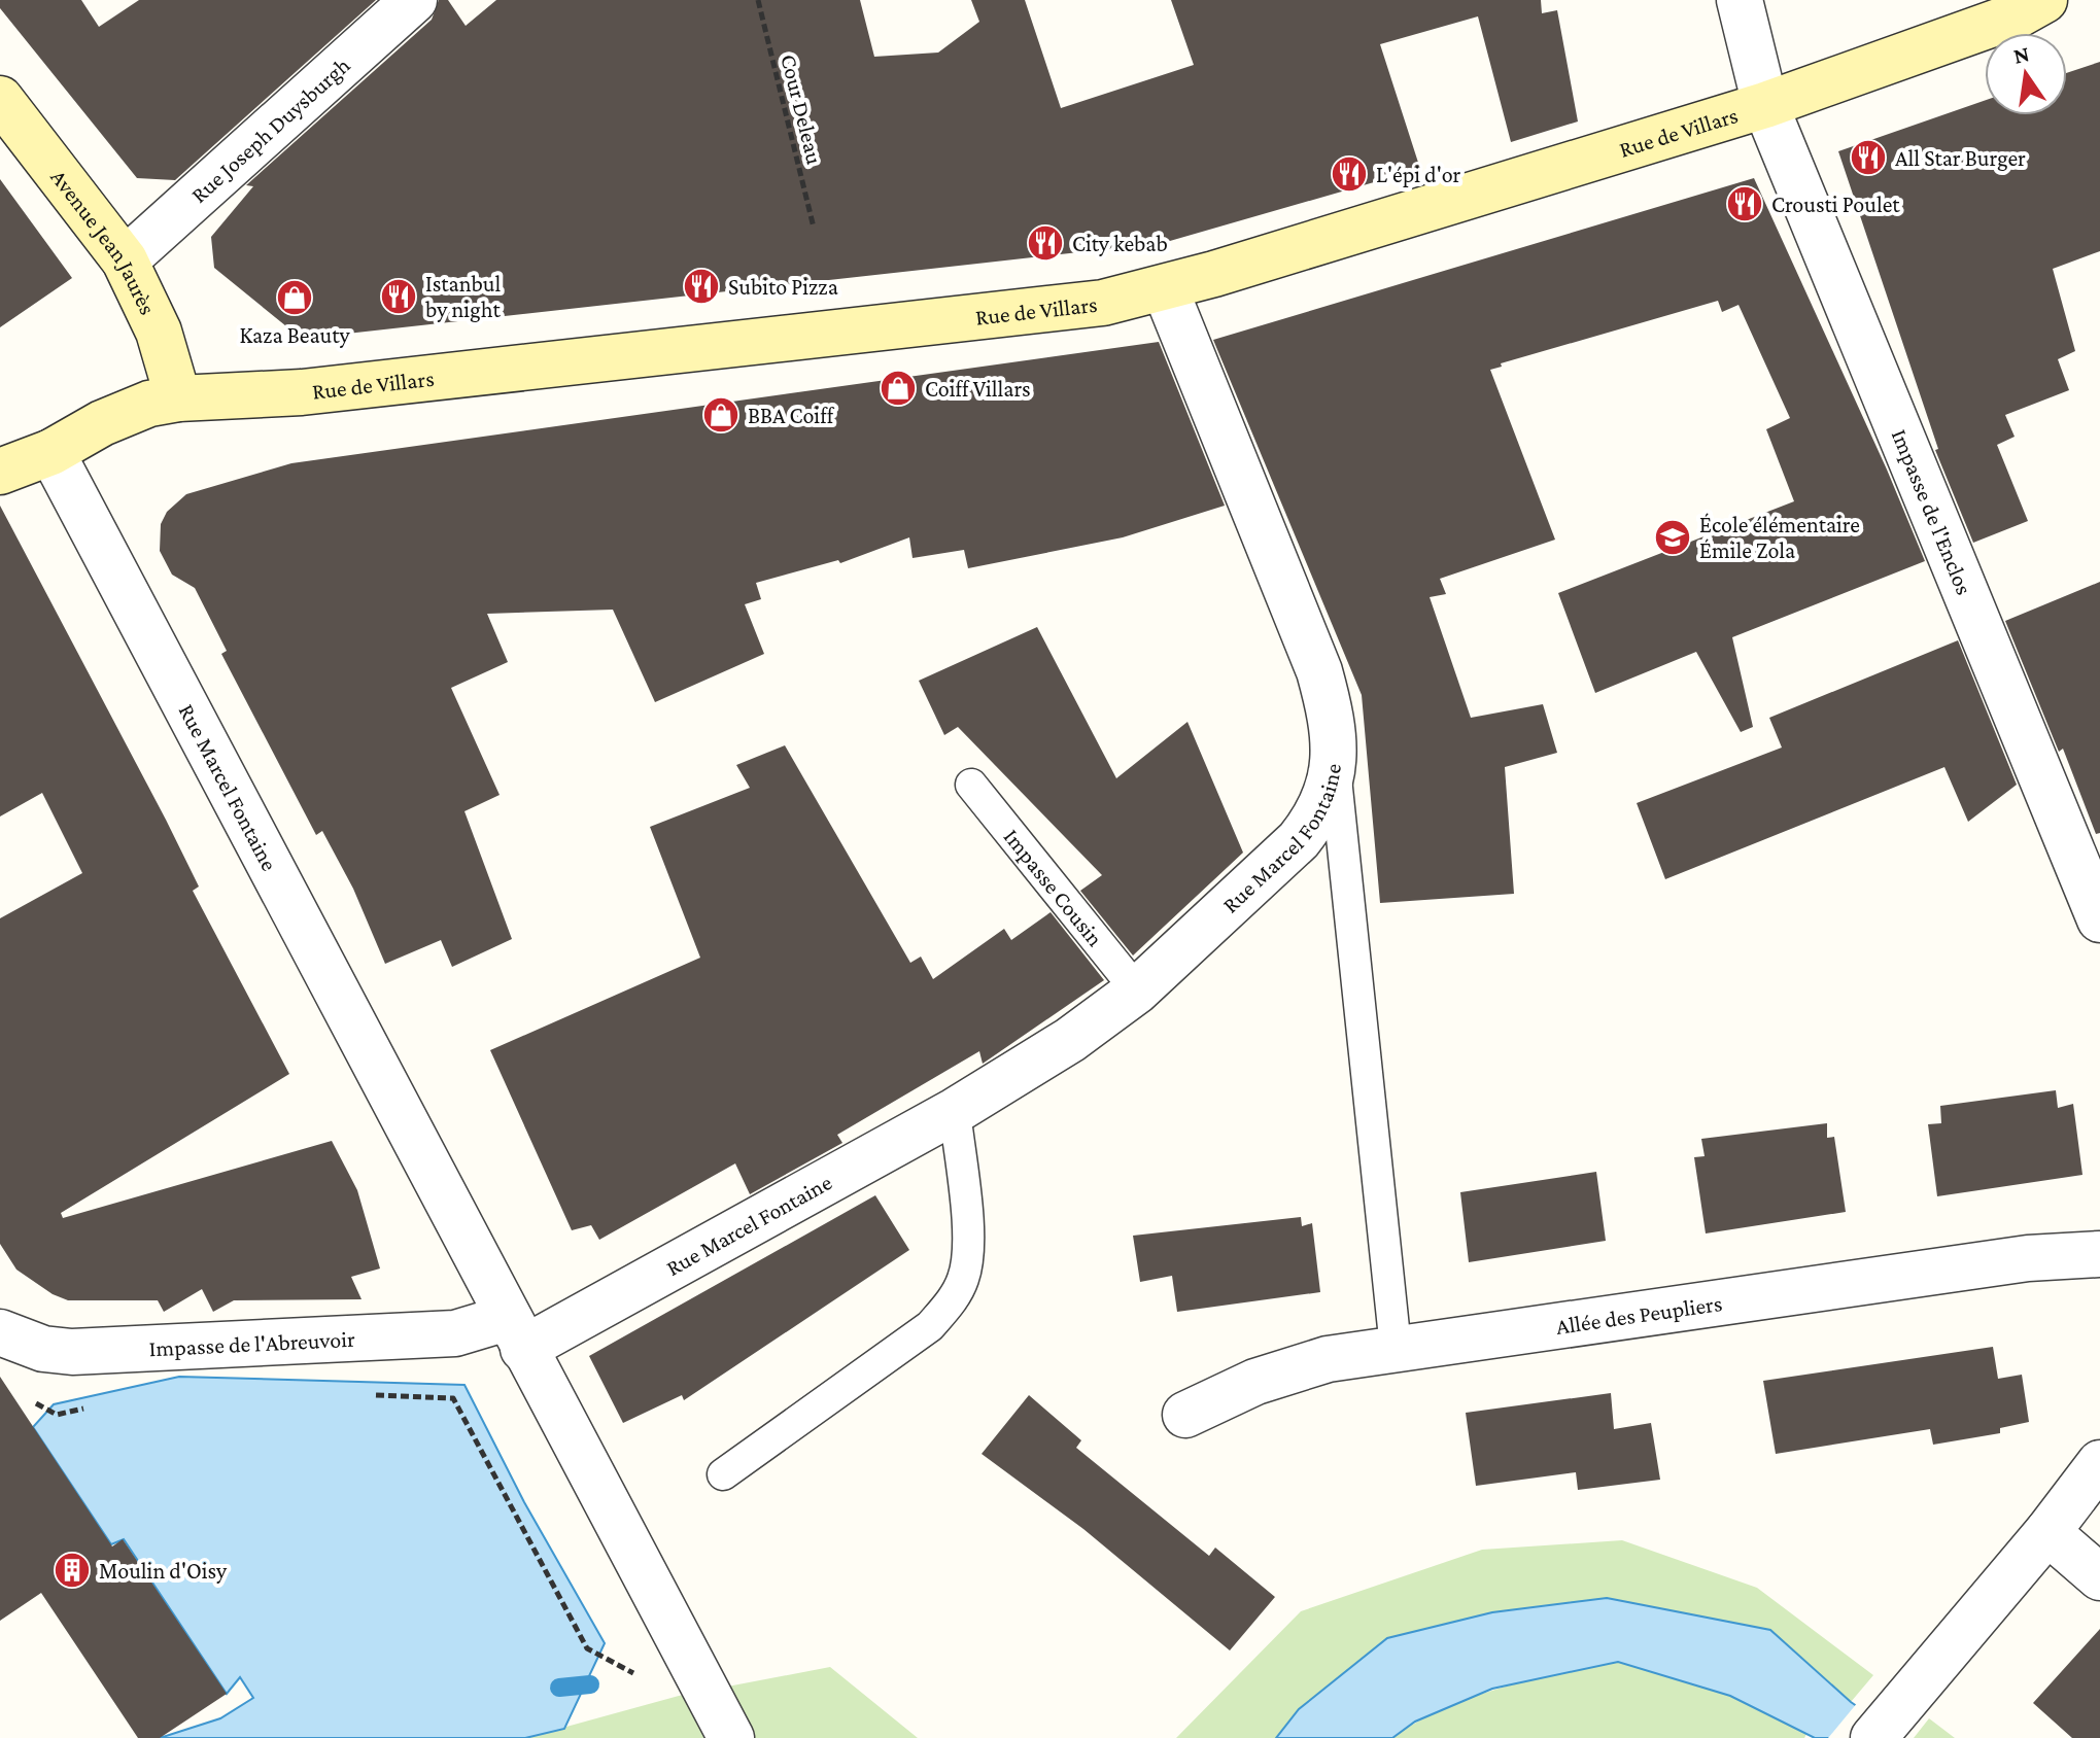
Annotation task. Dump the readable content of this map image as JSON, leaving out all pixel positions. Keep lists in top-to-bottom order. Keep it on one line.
{"streets":{"street":["Rue Joseph Duysburgh","Rue de Villars","Avenue Jean Jaurès","Impasse de l'Enclos","Rue Marcel Fontaine","Allée des Peupliers","Impasse de l'Abreuvoir"],"lane":["Impasse Cousin"],"path":["Cour Deleau"]},"crossings":[["Rue Joseph Duysburgh","Avenue Jean Jaurès"],["Rue de Villars","Avenue Jean Jaurès"],["Rue de Villars","Impasse de l'Enclos"],["Rue de Villars","Rue Marcel Fontaine"],["Rue Marcel Fontaine","Impasse Cousin"],["Rue Marcel Fontaine","Impasse de l'Abreuvoir"]],"places":{"restaurant":["All Star Burger","L'épi d'or","Crousti Poulet","City kebab","Subito Pizza","Istanbul by night"],"shop":["Kaza Beauty","Coiff Villars","BBA Coiff"],"school or university":["École élémentaire Émile Zola"],"building":["Moulin d'Oisy"]},"north":"top"}
